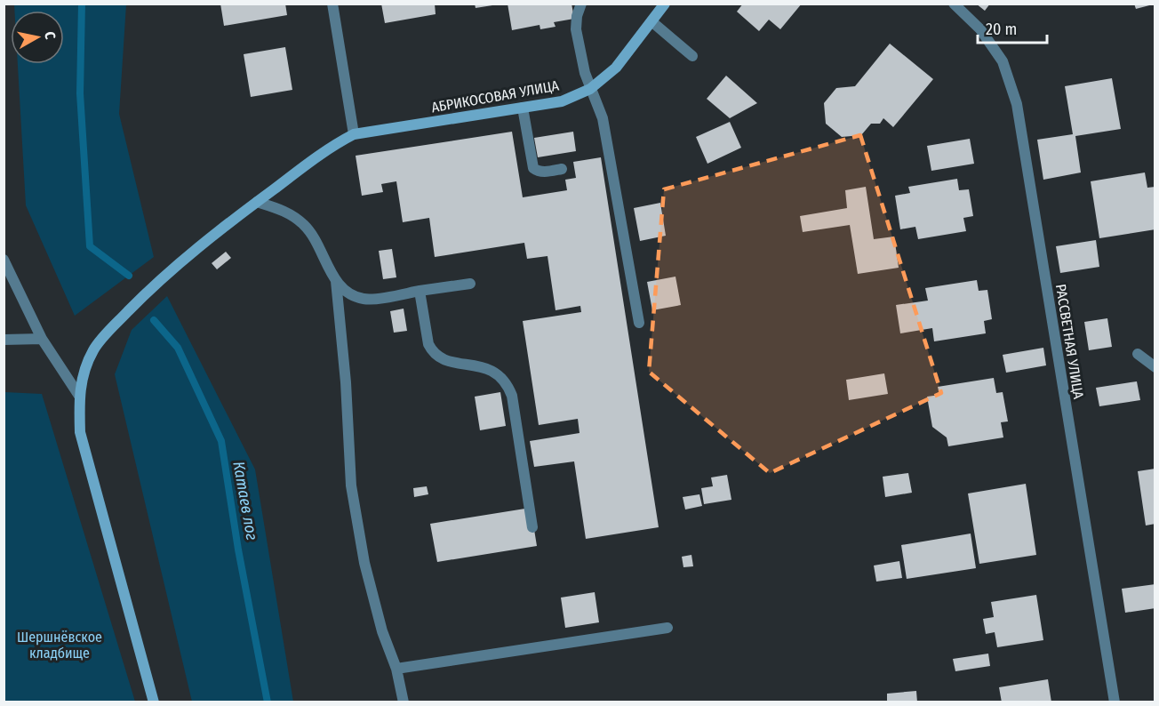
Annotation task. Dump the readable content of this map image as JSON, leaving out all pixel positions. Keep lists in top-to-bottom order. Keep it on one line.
{"streets":{"street":["АБРИКОСОВАЯ УЛИЦА","РАССВЕТНАЯ УЛИЦА"]},"water":["Катаев лог"],"parks":["Шершнёвское кладбище"],"scale_bar":"20 m","north":"right"}
